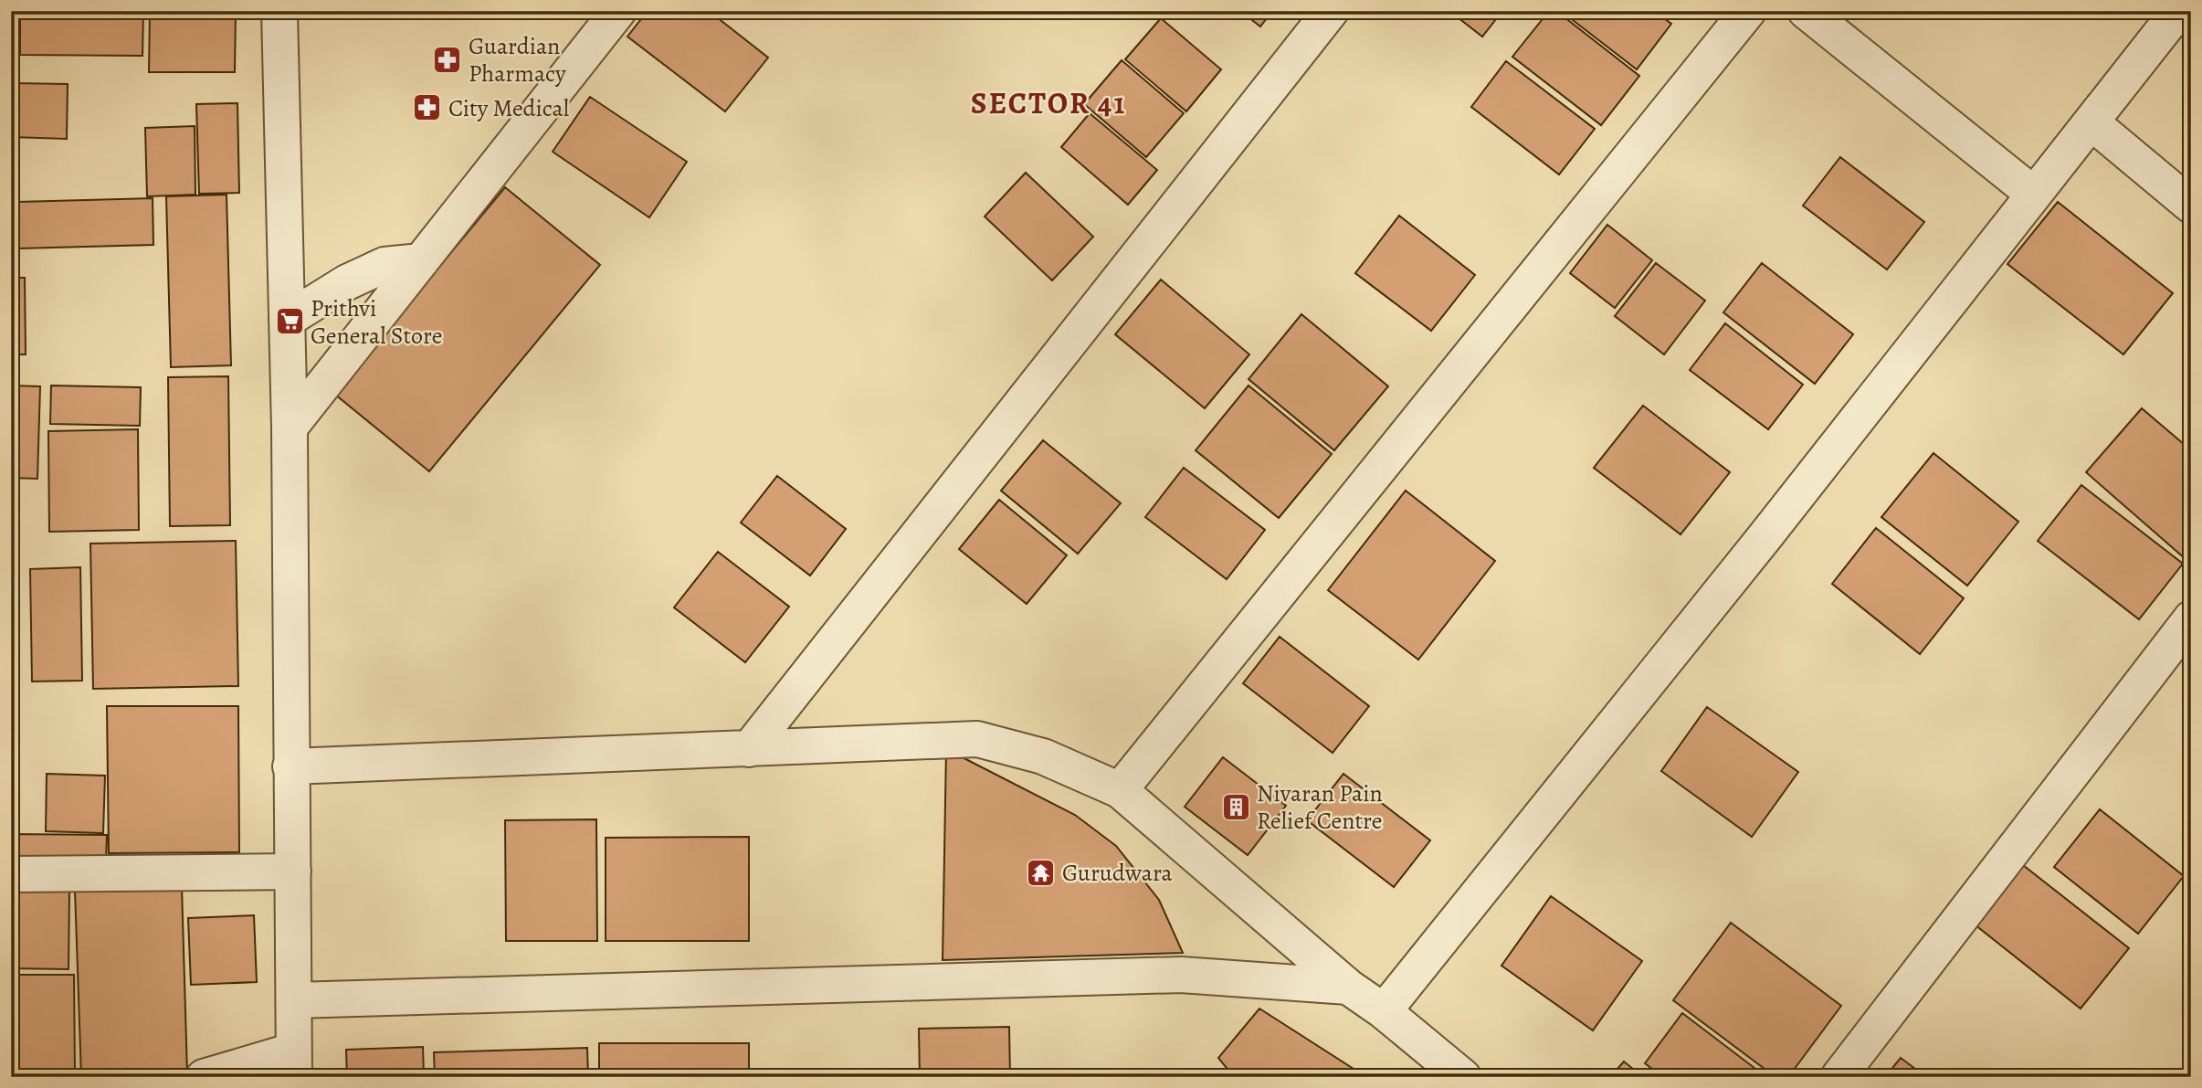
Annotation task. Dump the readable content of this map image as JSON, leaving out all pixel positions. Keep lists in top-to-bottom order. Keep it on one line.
{"districts":["SECTOR 41"],"places":{"pharmacy":["Guardian Pharmacy","City Medical"],"supermarket":["Prithvi General Store"],"building":["Nivaran Pain Relief Centre"],"temple":["Gurudwara"]}}
